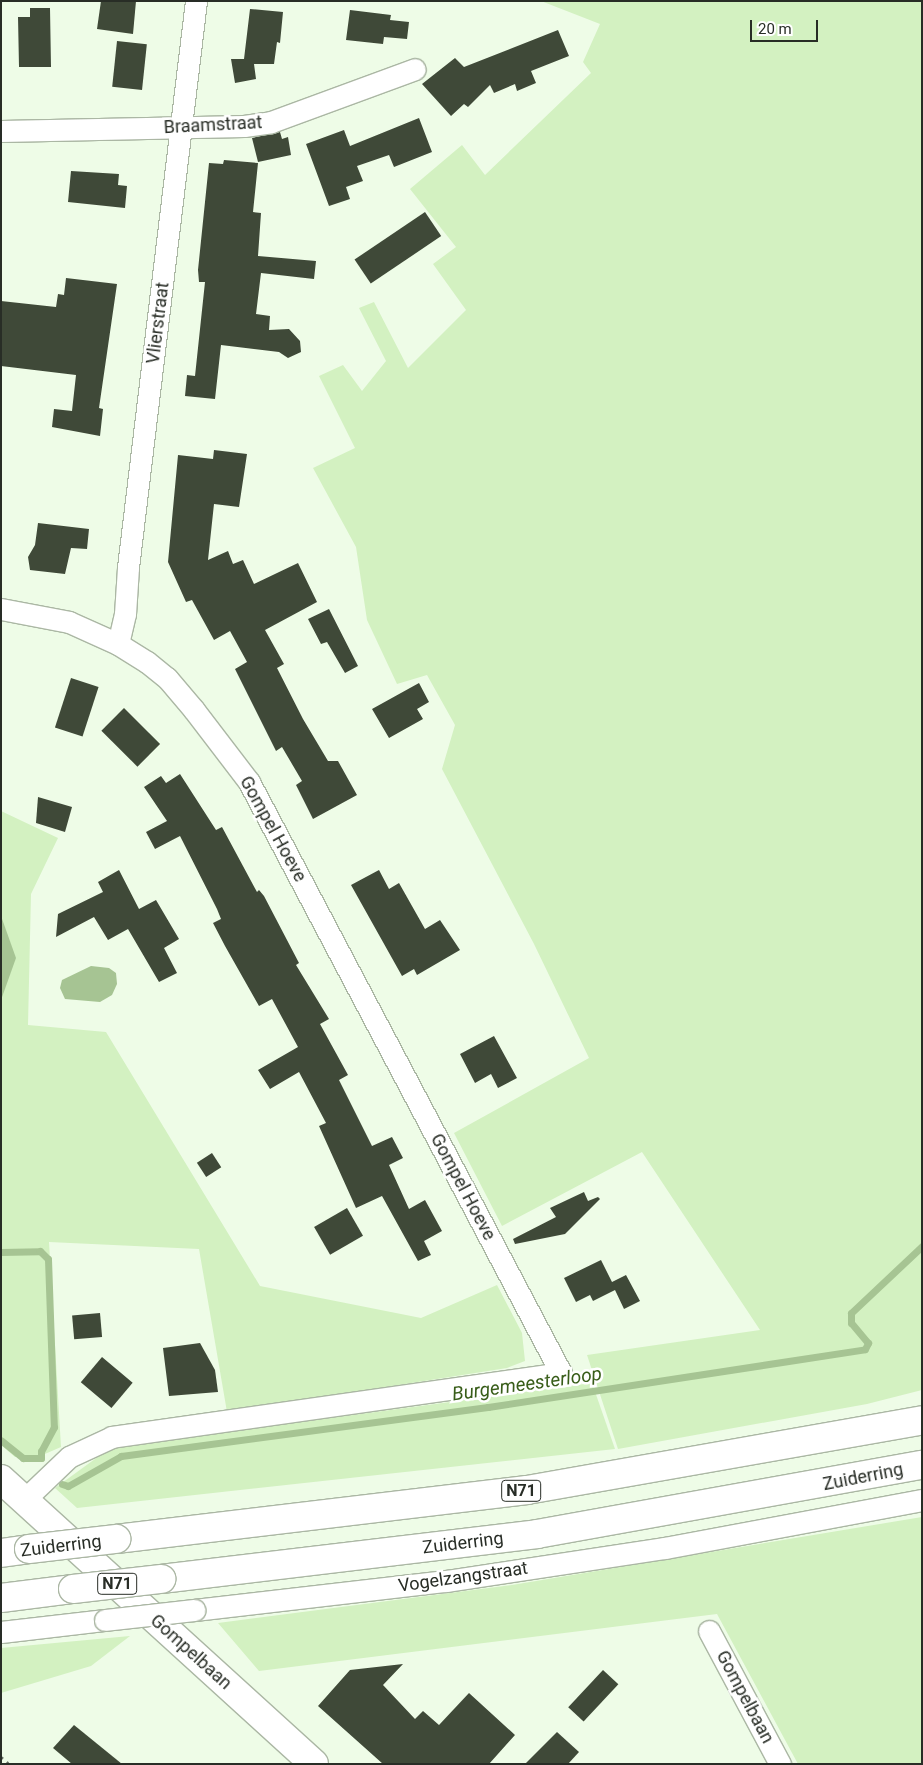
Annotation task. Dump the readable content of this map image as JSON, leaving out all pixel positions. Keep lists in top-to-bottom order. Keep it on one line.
{"streets":{"main road":["Zuiderring","N71","Gompelbaan"],"street":["Braamstraat","Vlierstraat","Gompel Hoeve","Vogelzangstraat"]},"crossings":[["Braamstraat","Vlierstraat"],["Vlierstraat","Gompel Hoeve"],["Gompel Hoeve","Gompelbaan"]],"water":["Burgemeesterloop"],"scale_bar":"20 m"}
